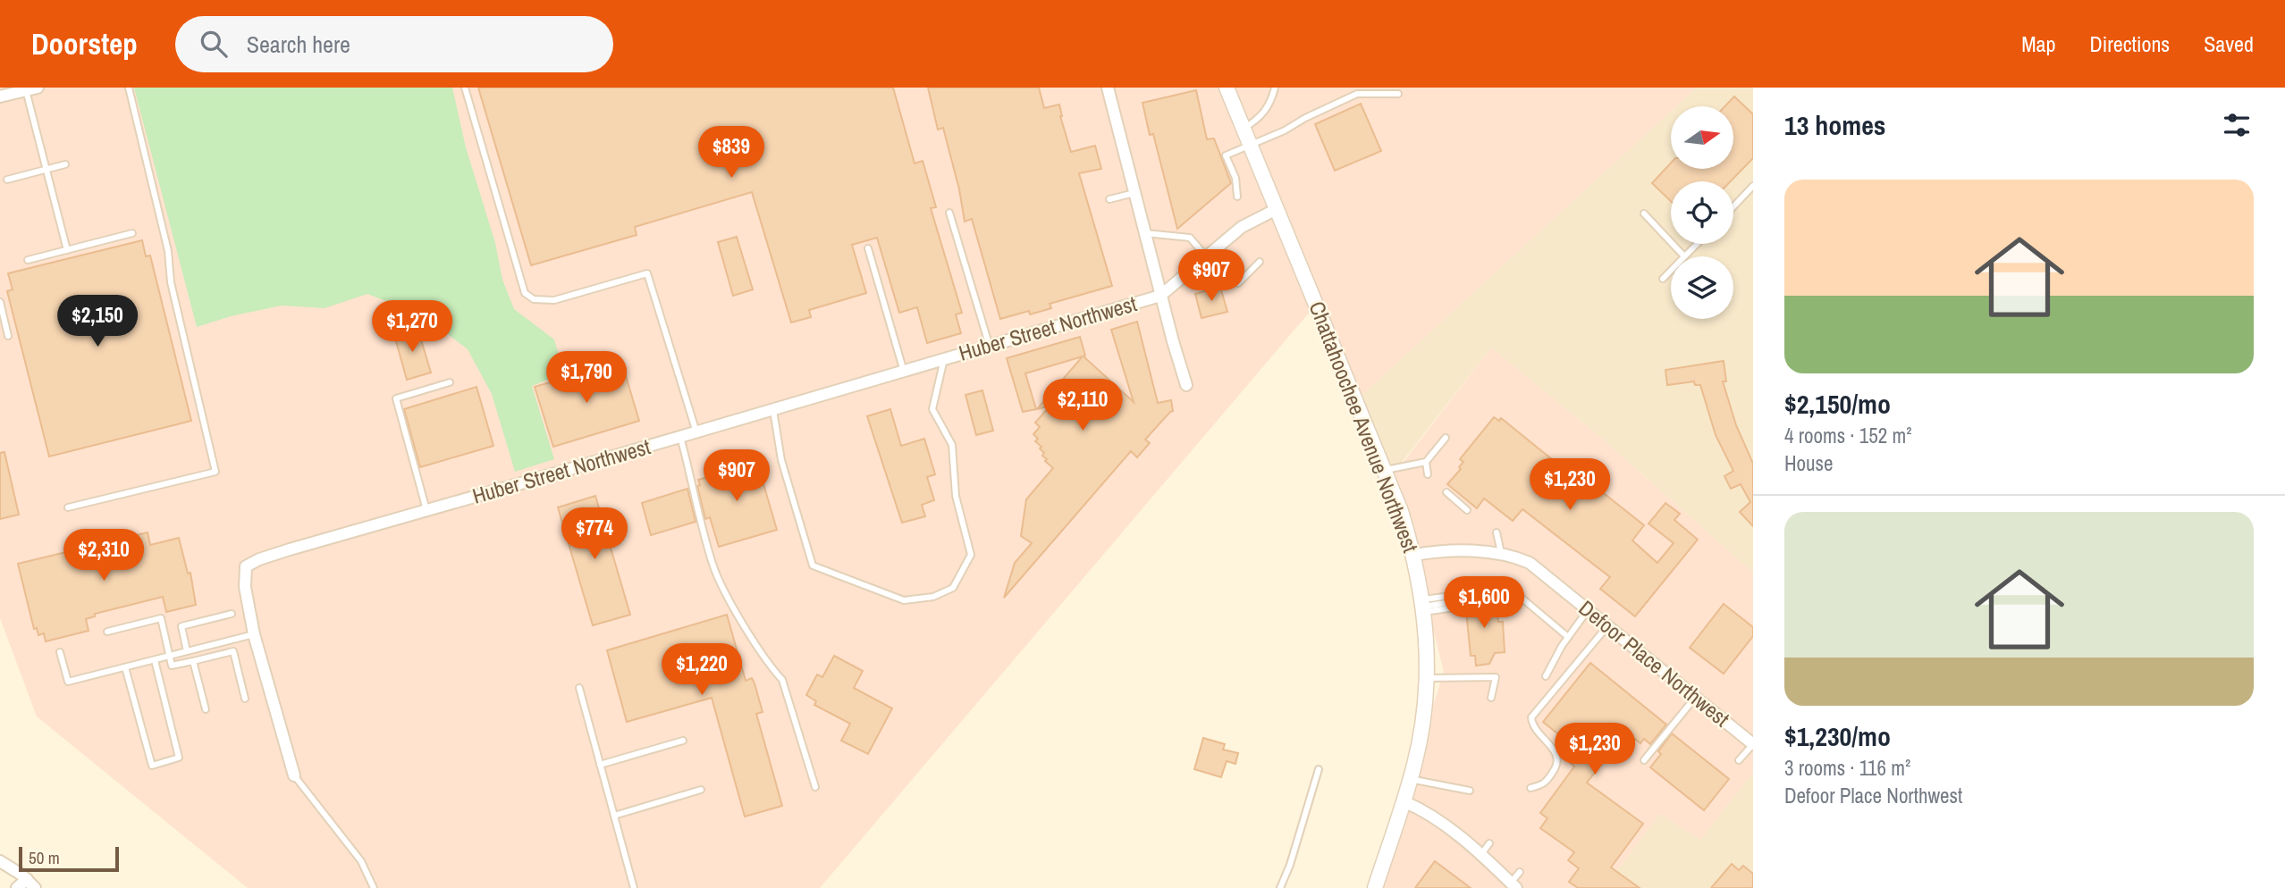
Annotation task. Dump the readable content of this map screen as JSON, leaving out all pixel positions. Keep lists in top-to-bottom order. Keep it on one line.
{"streets":{"street":["Huber Street Northwest","Chattahoochee Avenue Northwest","Defoor Place Northwest"]},"crossings":[["Huber Street Northwest","Chattahoochee Avenue Northwest"],["Chattahoochee Avenue Northwest","Defoor Place Northwest"]],"scale_bar":"50 m","north":"right","page":{"header":"Doorstep","search":"Search here","nav":["Map","Directions","Saved"],"heading":"13 homes","price":["$839","$907","$2,150","$1,270","$1,790","$2,110","$907","$1,230","$774","$2,310","$1,600","$1,220","$1,230"],"list":[{"name":"$2,150/mo","note":"4 rooms · 152 m² · House"},{"name":"$1,230/mo","note":"3 rooms · 116 m² · Defoor Place Northwest"}],"scale":"50 m"}}
